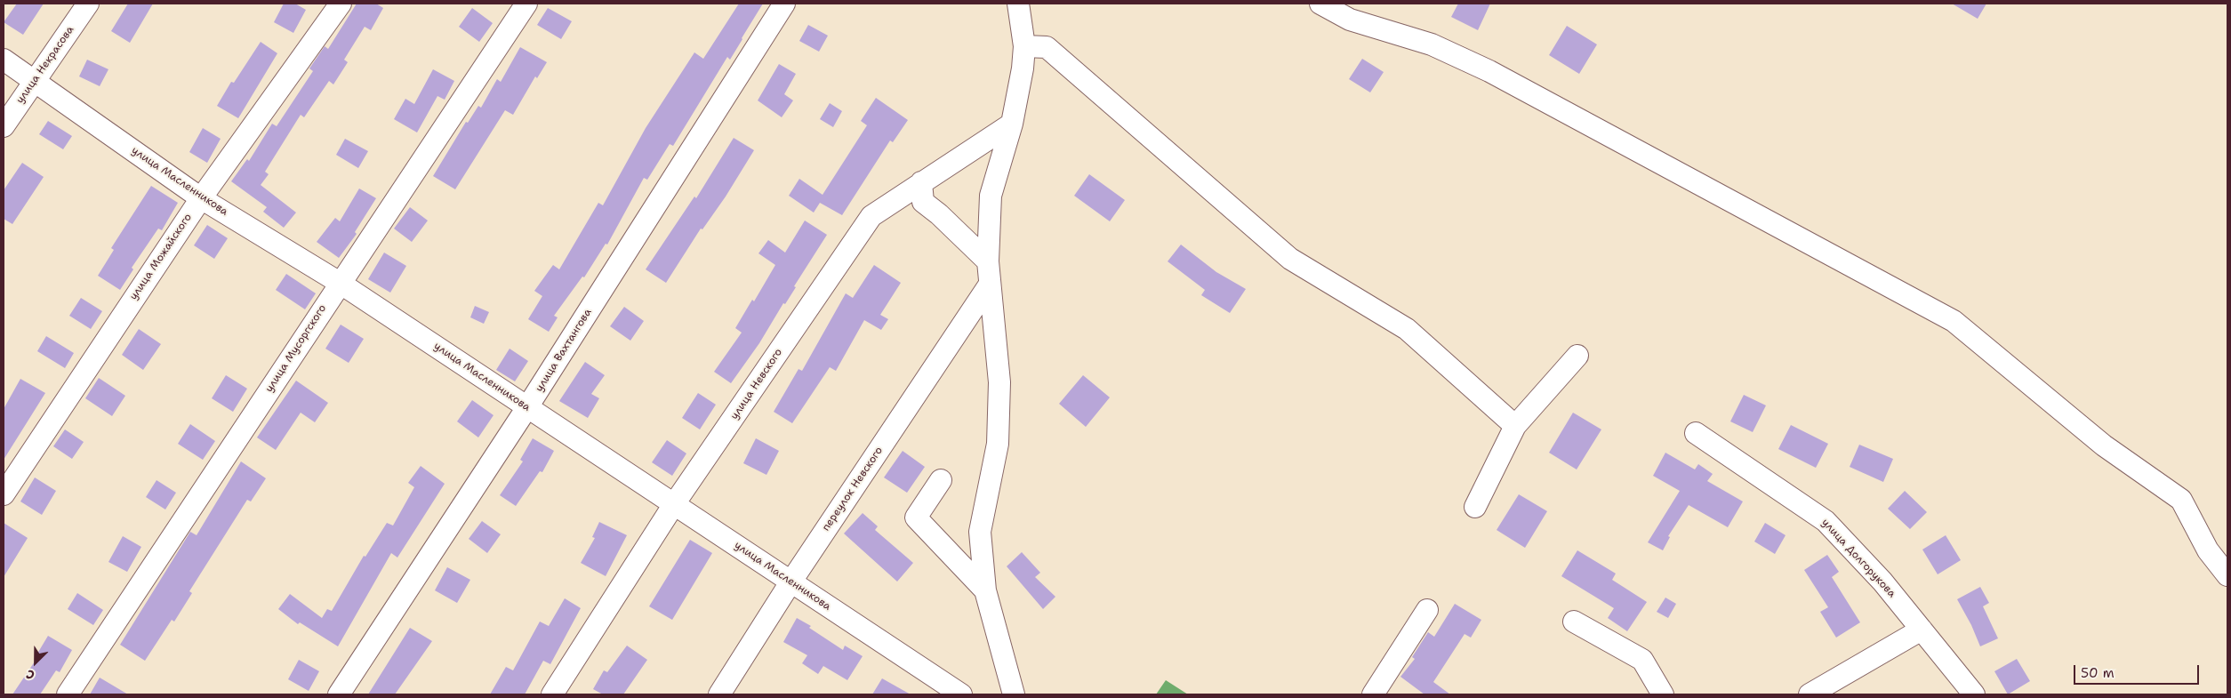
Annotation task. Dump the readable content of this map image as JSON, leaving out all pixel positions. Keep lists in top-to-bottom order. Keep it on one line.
{"streets":{"street":["улица Некрасова","улица Масленникова","улица Можайского","улица Мусоргского","улица Вахтангова","улица Невского","переулок Невского","улица Долгорукова"]},"crossings":[["улица Некрасова","улица Масленникова"],["улица Масленникова","улица Можайского"],["улица Масленникова","улица Мусоргского"],["улица Масленникова","улица Вахтангова"],["улица Масленникова","улица Невского"],["улица Масленникова","переулок Невского"]],"scale_bar":"50 m","north":"bottom left"}
